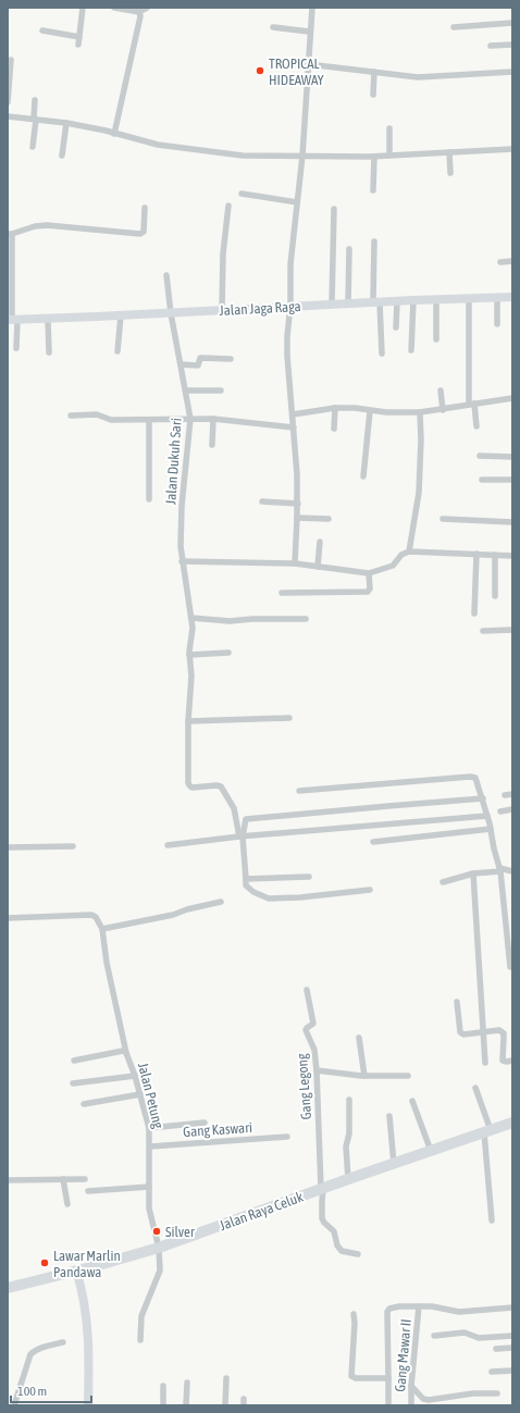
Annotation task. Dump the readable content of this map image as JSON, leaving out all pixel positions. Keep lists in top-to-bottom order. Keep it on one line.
{"streets":{"highway":["Jalan Raya Celuk"],"street":["Jalan Jaga Raga","Jalan Dukuh Sari","Gang Legong","Jalan Petung","Gang Kaswari","Gang Mawar II"]},"crossings":[["Jalan Jaga Raga","Jalan Dukuh Sari"],["Gang Legong","Jalan Raya Celuk"],["Jalan Petung","Gang Kaswari"],["Jalan Petung","Jalan Raya Celuk"]],"places":["TROPICAL HIDEAWAY","Silver","Lawar Marlin Pandawa"],"scale_bar":"100 m"}
